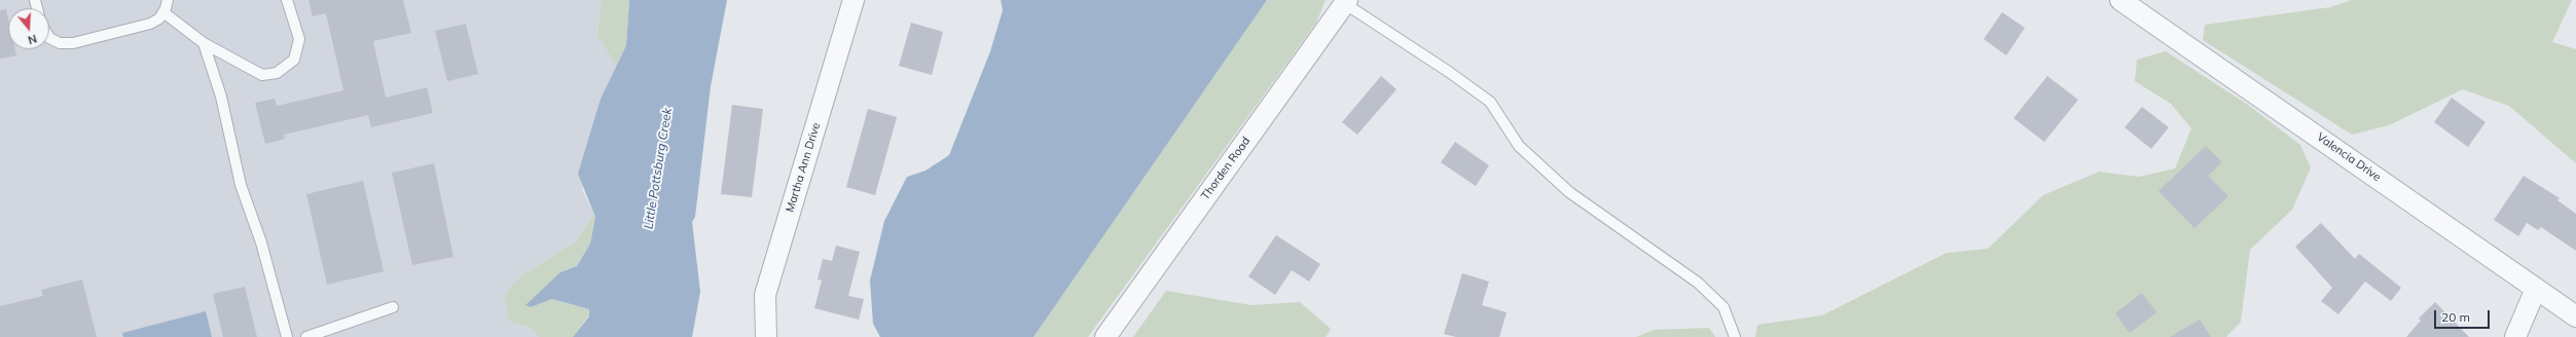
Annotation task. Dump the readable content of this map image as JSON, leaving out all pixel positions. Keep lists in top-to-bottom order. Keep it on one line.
{"streets":{"street":["Valencia Drive","Martha Ann Drive","Thorden Road"]},"water":["Little Pottsburg Creek"],"scale_bar":"20 m","north":"bottom"}
